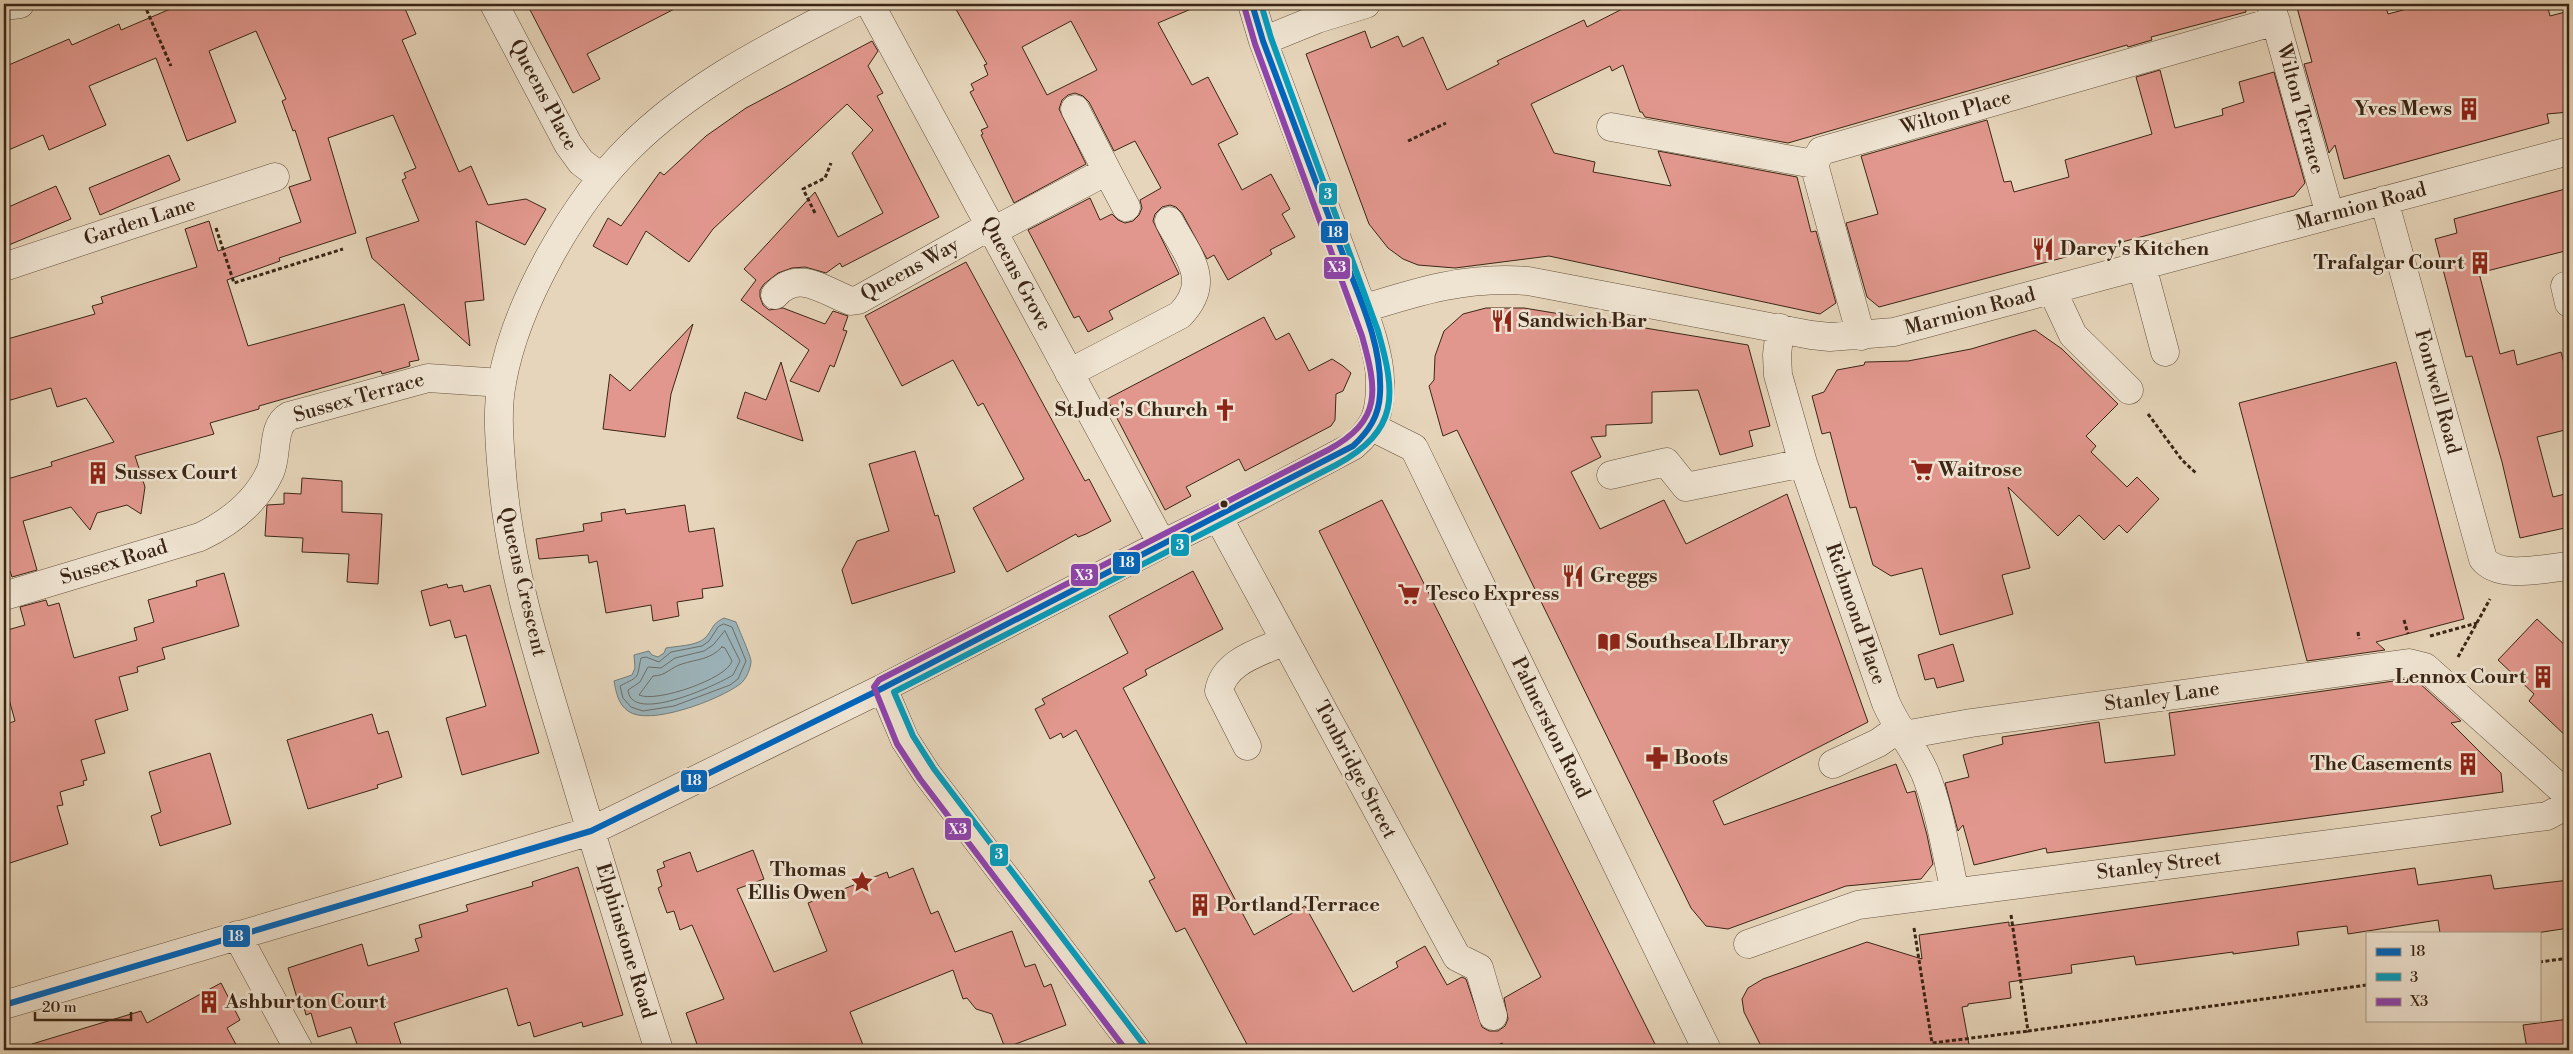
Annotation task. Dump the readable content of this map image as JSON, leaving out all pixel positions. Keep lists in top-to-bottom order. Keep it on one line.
{"streets":{"street":["Queens Place","Wilton Terrace","Wilton Place","Marmion Road","Garden Lane","Queens Way","Queens Grove","Fontwell Road","Sussex Terrace","Sussex Road","Queens Crescent","Richmond Place","Stanley Lane","Palmerston Road","Tonbridge Street","Stanley Street","Elphinstone Road"]},"crossings":[["Queens Place","Queens Crescent"],["Wilton Terrace","Wilton Place"],["Wilton Terrace","Marmion Road"],["Marmion Road","Fontwell Road"],["Marmion Road","Richmond Place"],["Queens Way","Queens Grove"],["Sussex Terrace","Sussex Road"],["Sussex Terrace","Queens Crescent"],["Queens Crescent","Elphinstone Road"],["Richmond Place","Stanley Lane"],["Richmond Place","Stanley Street"]],"places":{"building":["Yves Mews","Trafalgar Court","Sussex Court","Lennox Court","The Casements","Portland Terrace","Ashburton Court"],"restaurant":["Darcy's Kitchen","Sandwich Bar","Greggs"],"church":["St Jude's Church"],"supermarket":["Waitrose","Tesco Express"],"library":["Southsea LIbrary"],"pharmacy":["Boots"],"place":["Thomas Ellis Owen"]},"lines":["transit line 18","transit line 3","transit line X3"],"legend":["18","3","X3"],"scale_bar":"20 m"}
